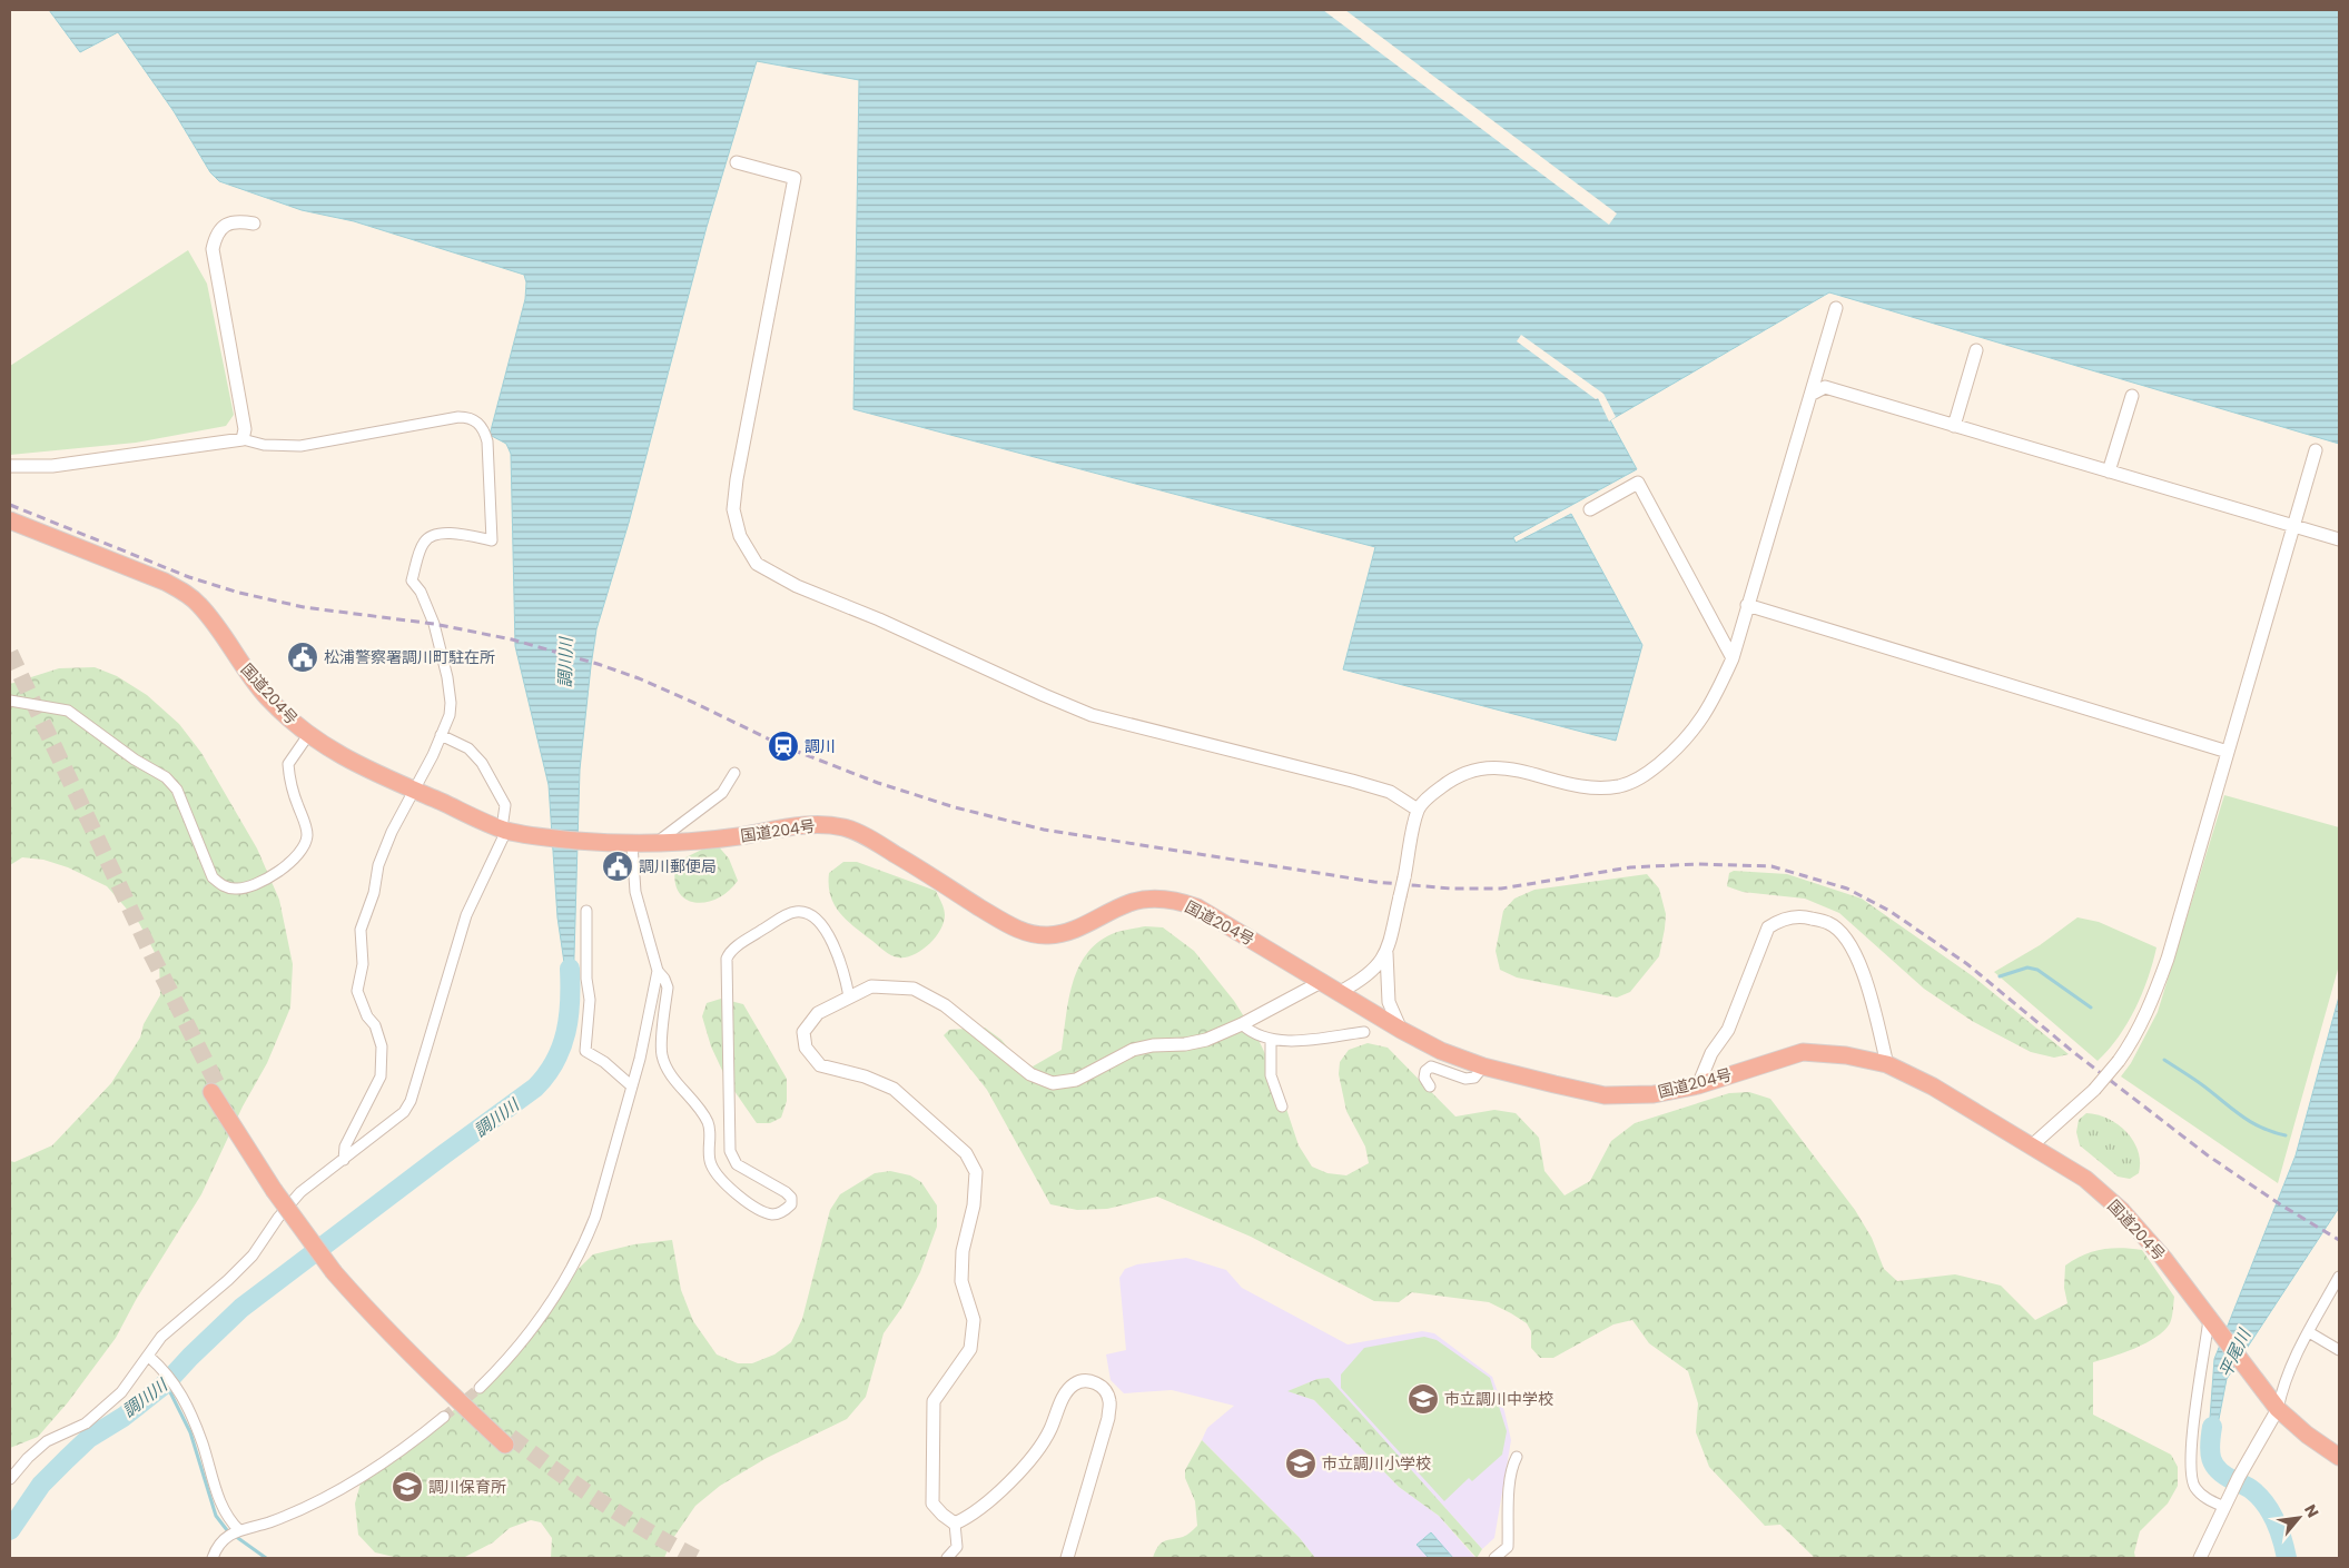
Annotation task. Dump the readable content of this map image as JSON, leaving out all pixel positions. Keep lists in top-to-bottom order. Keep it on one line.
{"streets":{"highway":["国道204号"]},"water":["調川川","平尾川"],"places":{"public building":["松浦警察署調川町駐在所","調川郵便局"],"station":["調川"],"school or university":["市立調川中学校","市立調川小学校","調川保育所"]},"north":"top right"}
